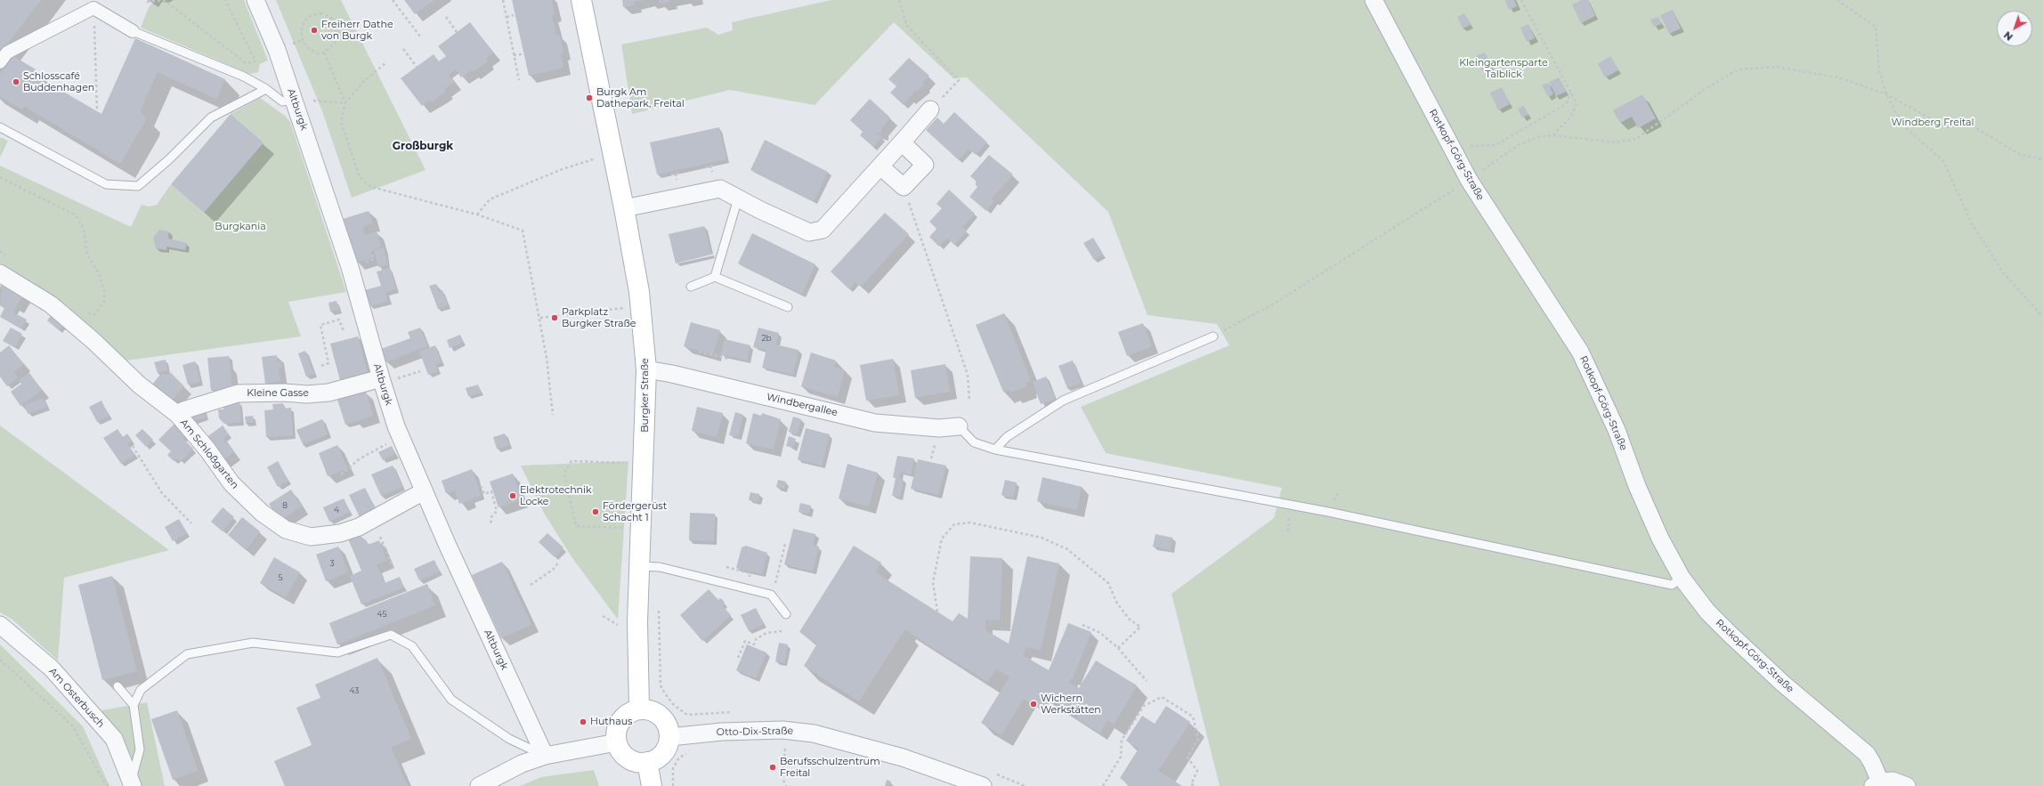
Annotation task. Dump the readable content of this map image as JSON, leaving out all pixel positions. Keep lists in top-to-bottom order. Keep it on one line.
{"streets":{"main road":["Burgker Straße"],"street":["Altburgk","Rotkopf-Görg-Straße","Kleine Gasse","Windbergallee","Am Schloßgarten","Am Osterbusch","Otto-Dix-Straße"]},"crossings":[["Altburgk","Kleine Gasse"],["Altburgk","Am Schloßgarten"],["Kleine Gasse","Am Schloßgarten"],["Burgker Straße","Windbergallee"],["Burgker Straße","Otto-Dix-Straße"]],"districts":["Großburgk"],"parks":["Kleingartensparte Talblick","Windberg Freital","Burgkania"],"places":["Freiherr Dathe von Burgk","Schlosscafé Buddenhagen","Burgk Am Dathepark, Freital","Parkplatz Burgker Straße","Elektrotechnik Locke","Fördergerüst Schacht 1","Wichern Werkstätten","Huthaus","Berufsschulzentrum Freital"],"house_numbers":["2b","8","4","3","5","45","43"],"north":"bottom left"}
